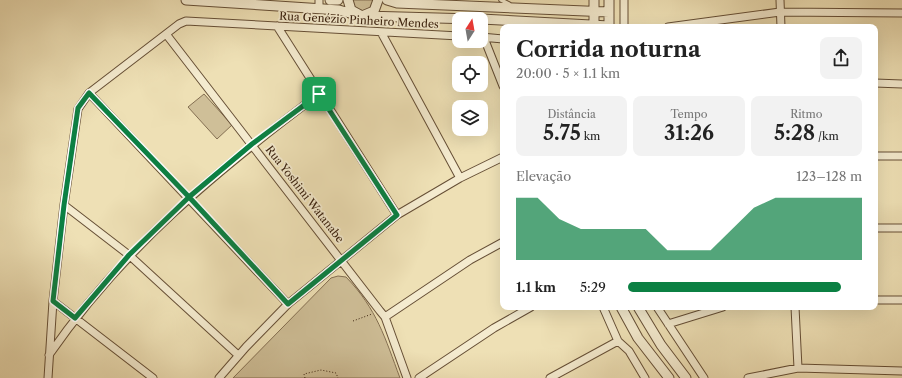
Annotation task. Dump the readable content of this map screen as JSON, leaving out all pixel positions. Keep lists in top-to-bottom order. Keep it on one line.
{"streets":{"street":["Rua Genézio Pinheiro Mendes","Rua Yoshimi Watanabe"]},"crossings":[["Rua Genézio Pinheiro Mendes","Rua Yoshimi Watanabe"]],"north":"top","page":{"heading":["Corrida noturna","20:00 · 5 × 1.1 km"],"stats":[["Distância","5.75 km"],["Tempo","31:26"],["Ritmo","5:28 /km"]],"chart":["Elevação","123–128 m"],"list":[{"name":"1.1 km","note":"5:29"}]}}
